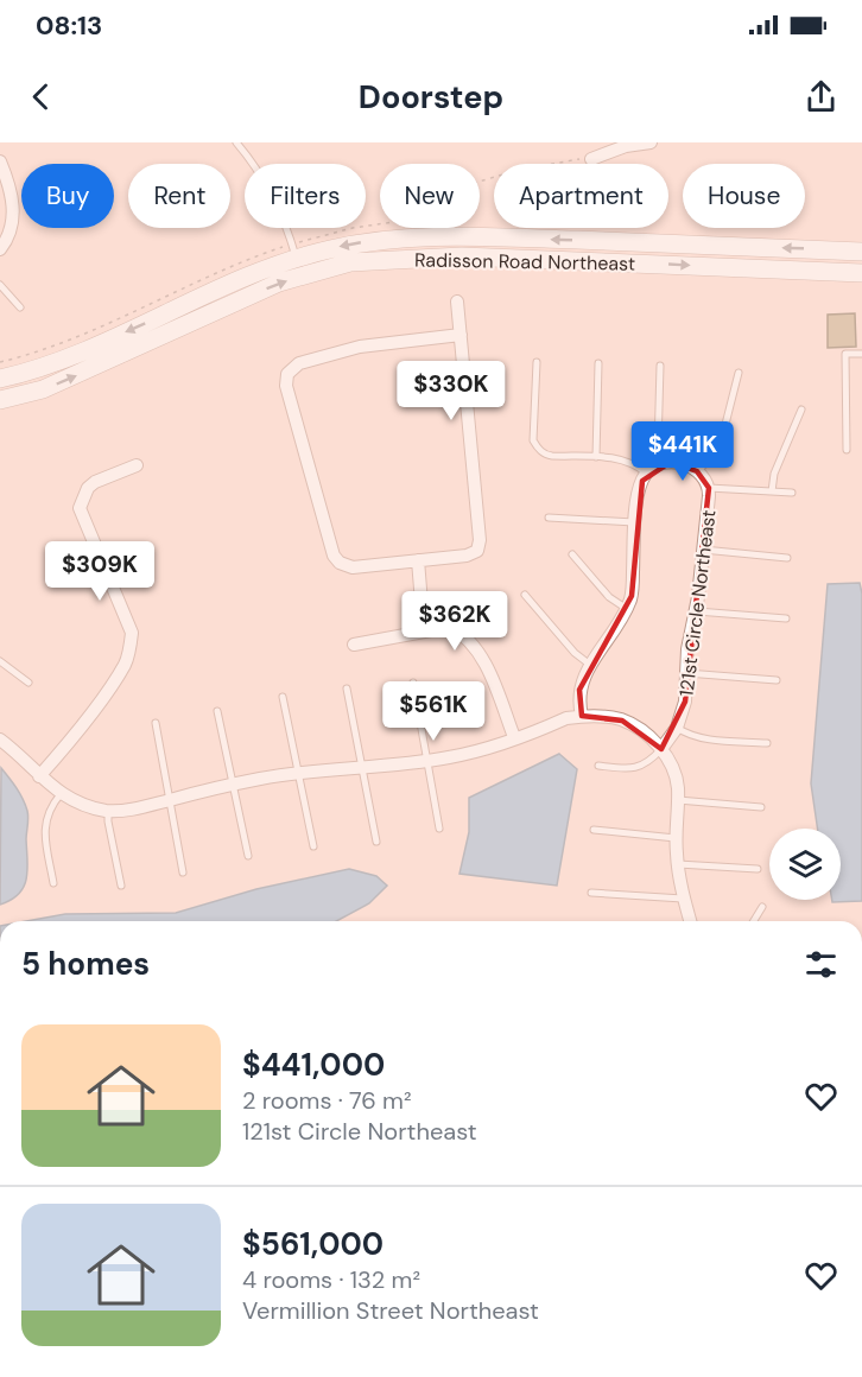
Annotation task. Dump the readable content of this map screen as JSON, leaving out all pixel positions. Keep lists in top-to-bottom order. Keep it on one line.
{"streets":{"main road":["Radisson Road Northeast"],"street":["121st Circle Northeast"]},"page":{"status":"08:13","header":"Doorstep","chip":["Buy","Rent","Filters","New","Apartment","House"],"price":["$330K","$441K","$309K","$362K","$561K"],"heading":"5 homes","list":[{"name":"$441,000","note":"2 rooms · 76 m² · 121st Circle Northeast"},{"name":"$561,000","note":"4 rooms · 132 m² · Vermillion Street Northeast"}]}}
